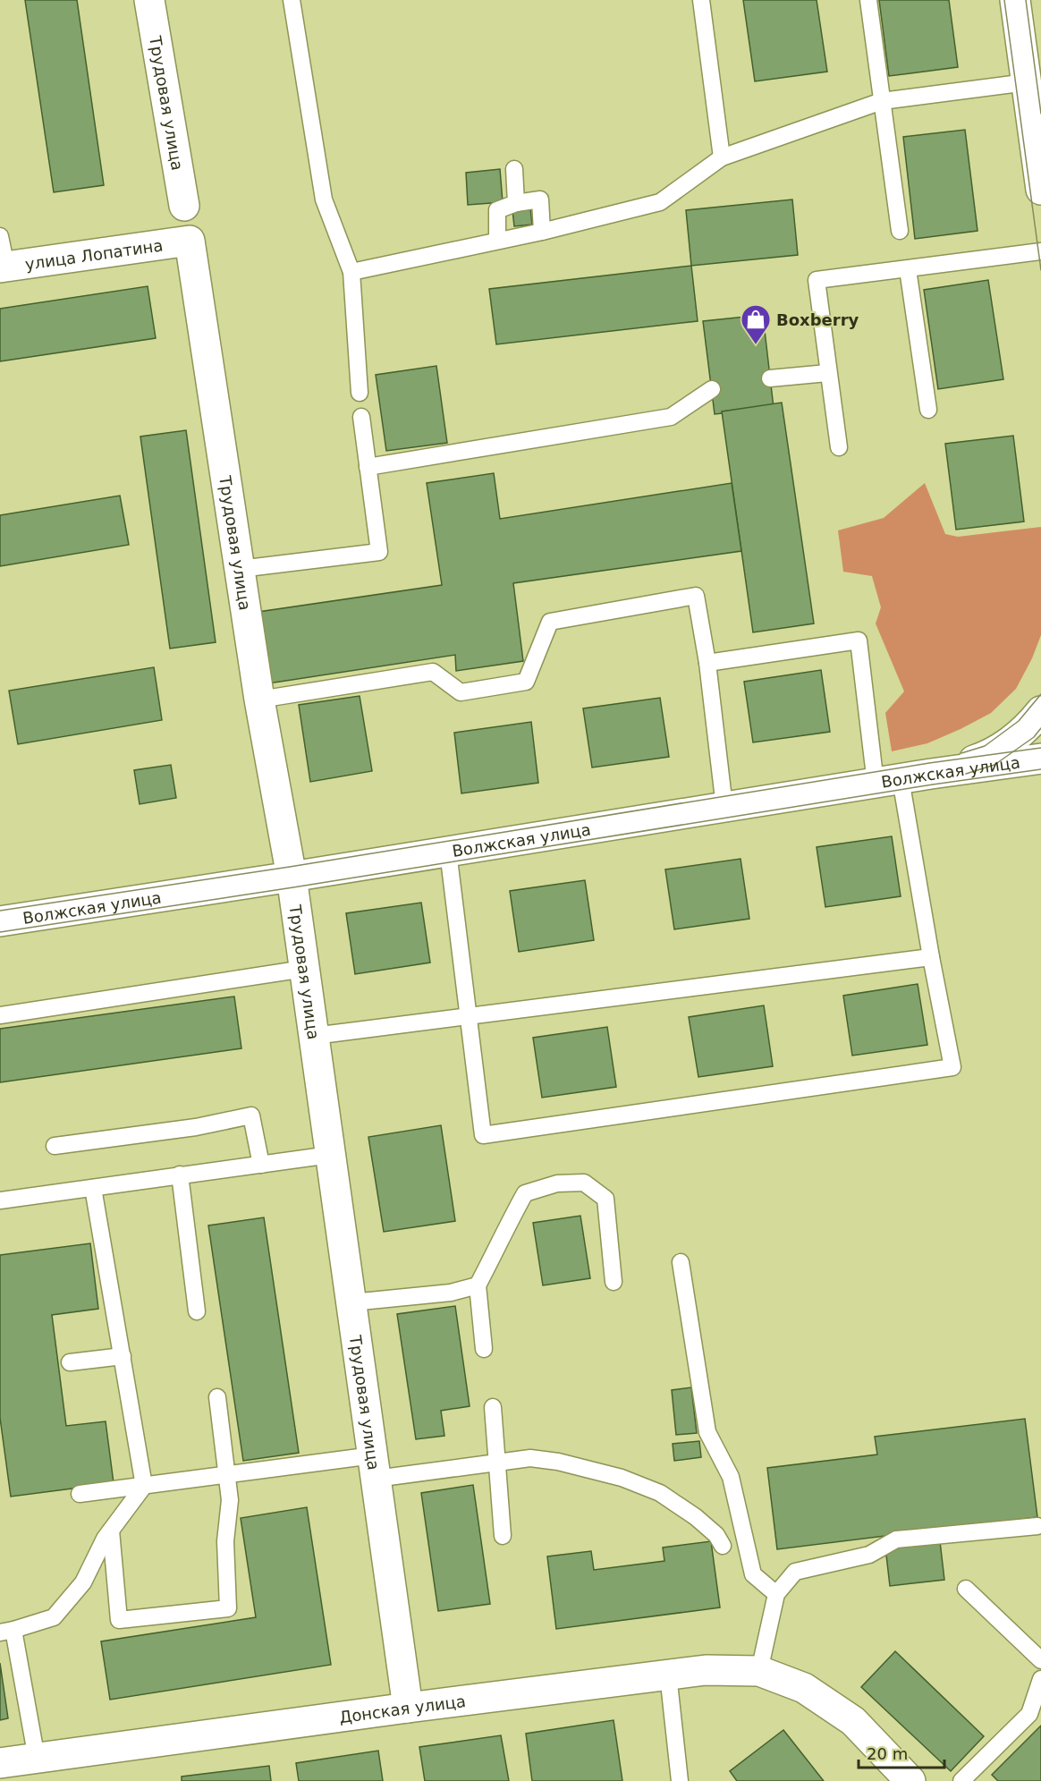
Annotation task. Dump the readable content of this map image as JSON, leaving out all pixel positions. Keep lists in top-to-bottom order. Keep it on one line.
{"streets":{"street":["Трудовая улица","улица Лопатина","Волжская улица","Донская улица"]},"crossings":[["Трудовая улица","улица Лопатина"],["Трудовая улица","Волжская улица"],["Трудовая улица","Донская улица"]],"places":{"shop":["Boxberry"]},"scale_bar":"20 m"}
